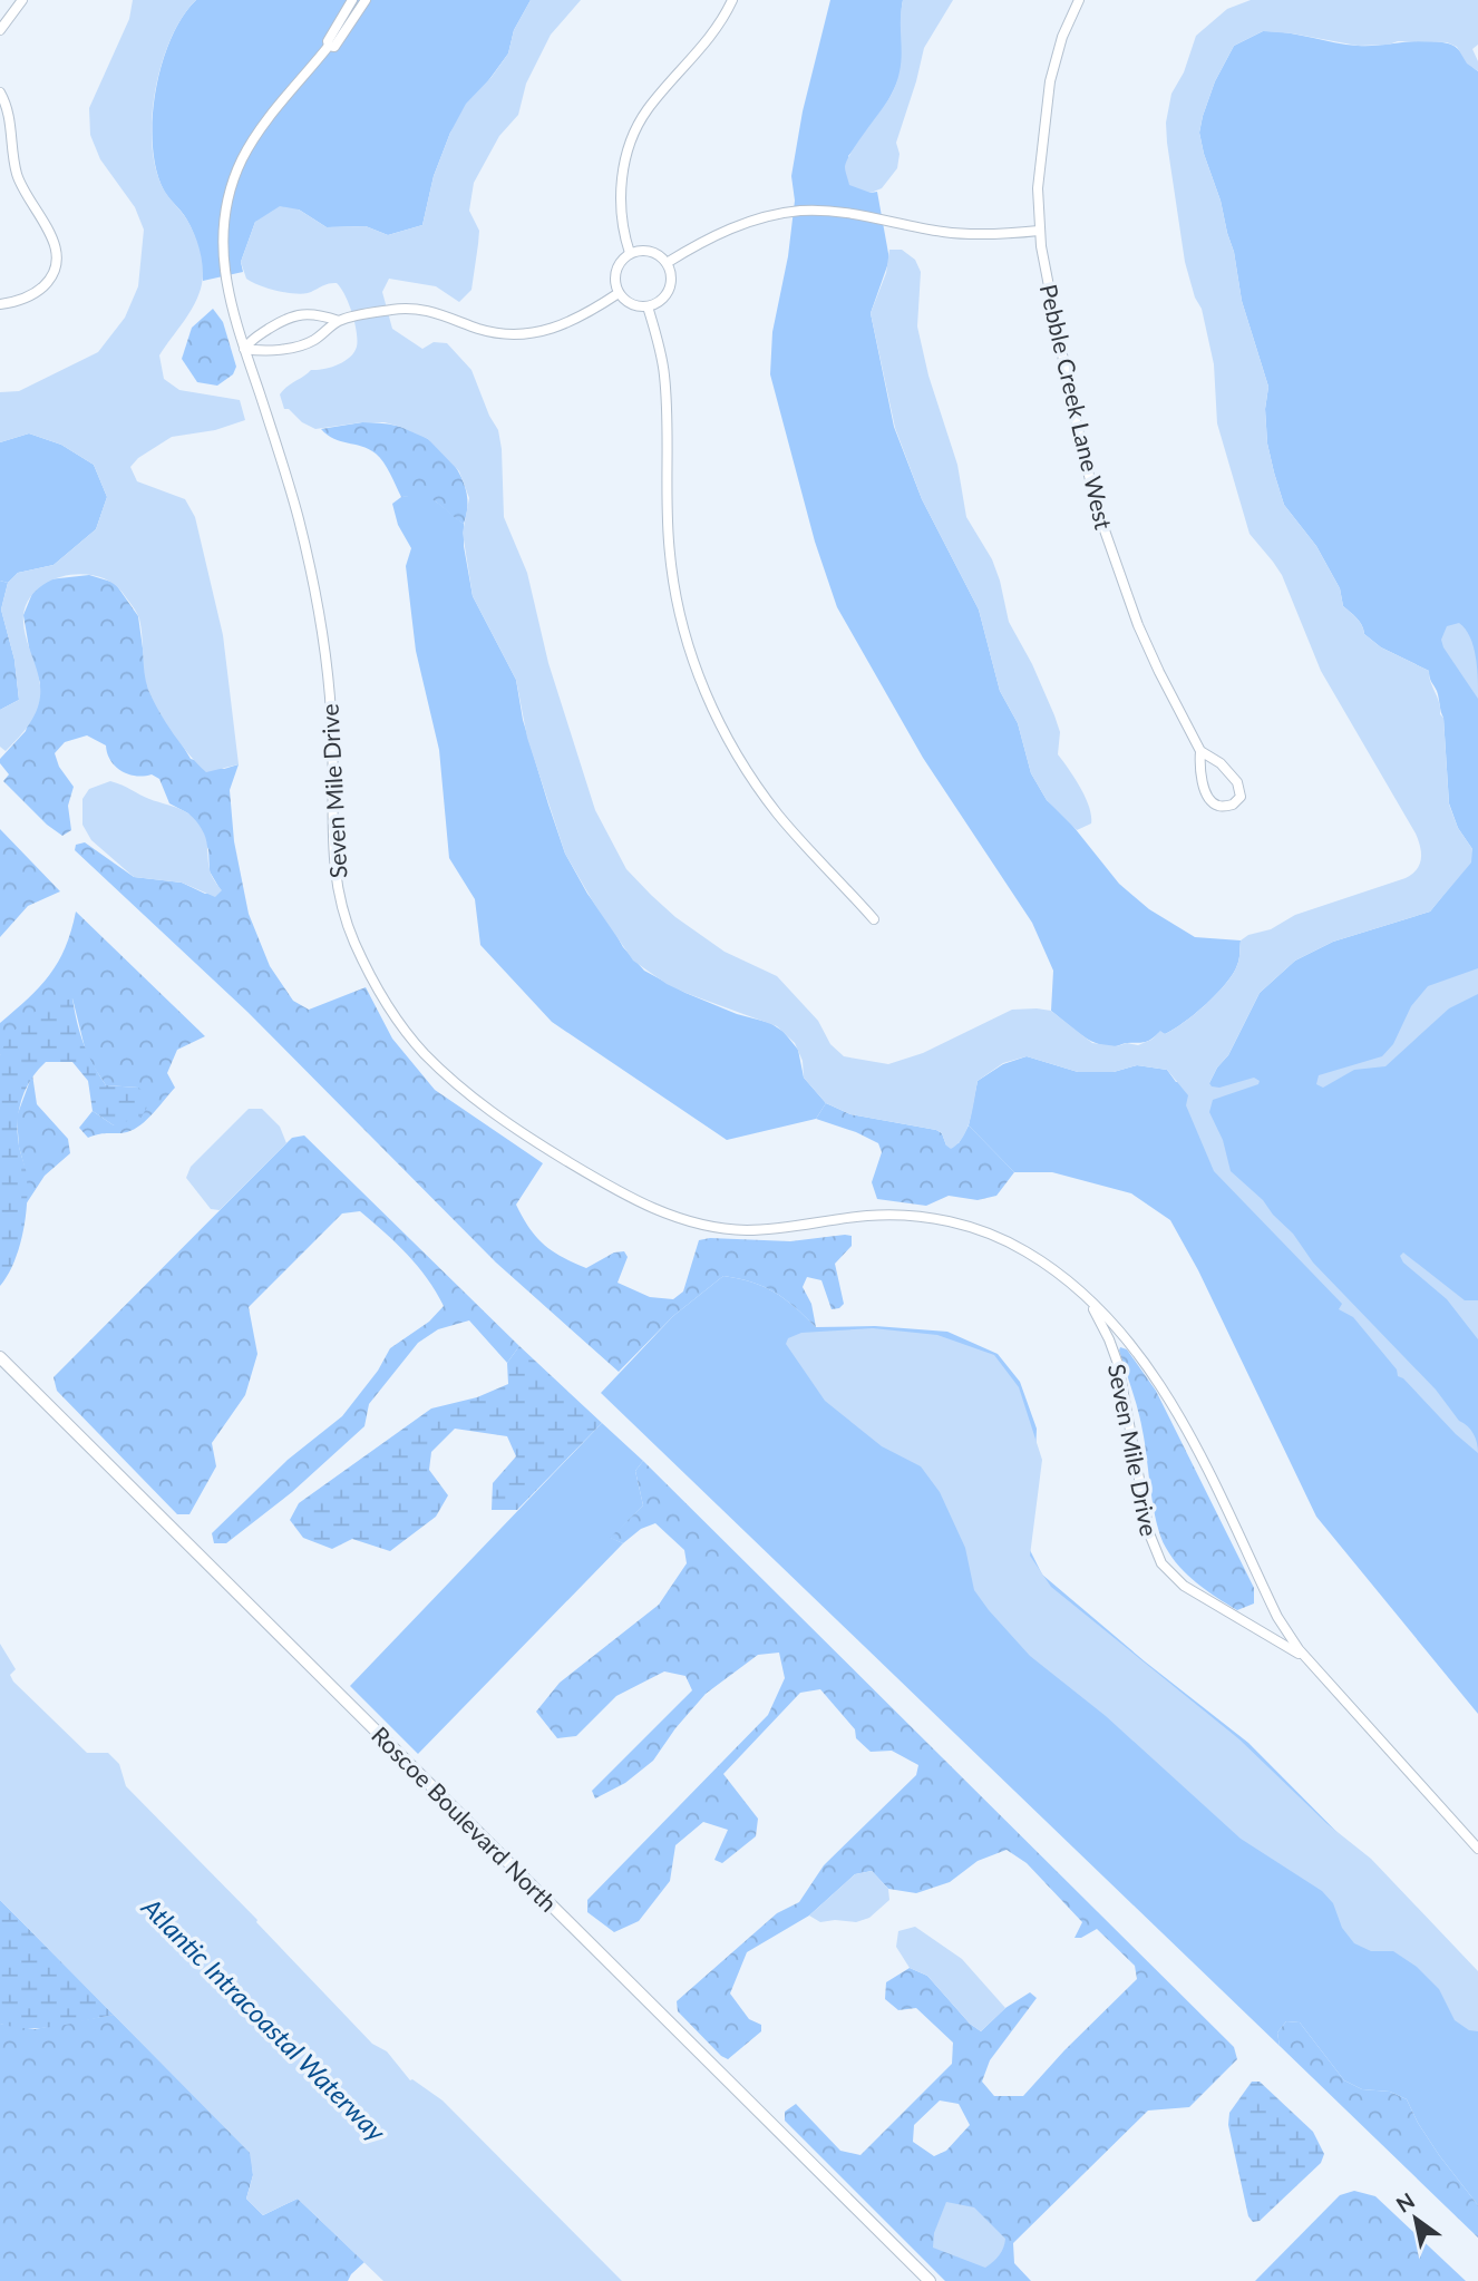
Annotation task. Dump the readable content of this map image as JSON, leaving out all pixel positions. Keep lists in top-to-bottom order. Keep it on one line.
{"streets":{"street":["Pebble Creek Lane West","Seven Mile Drive","Roscoe Boulevard North"]},"water":["Atlantic Intracoastal Waterway"],"north":"top left"}
